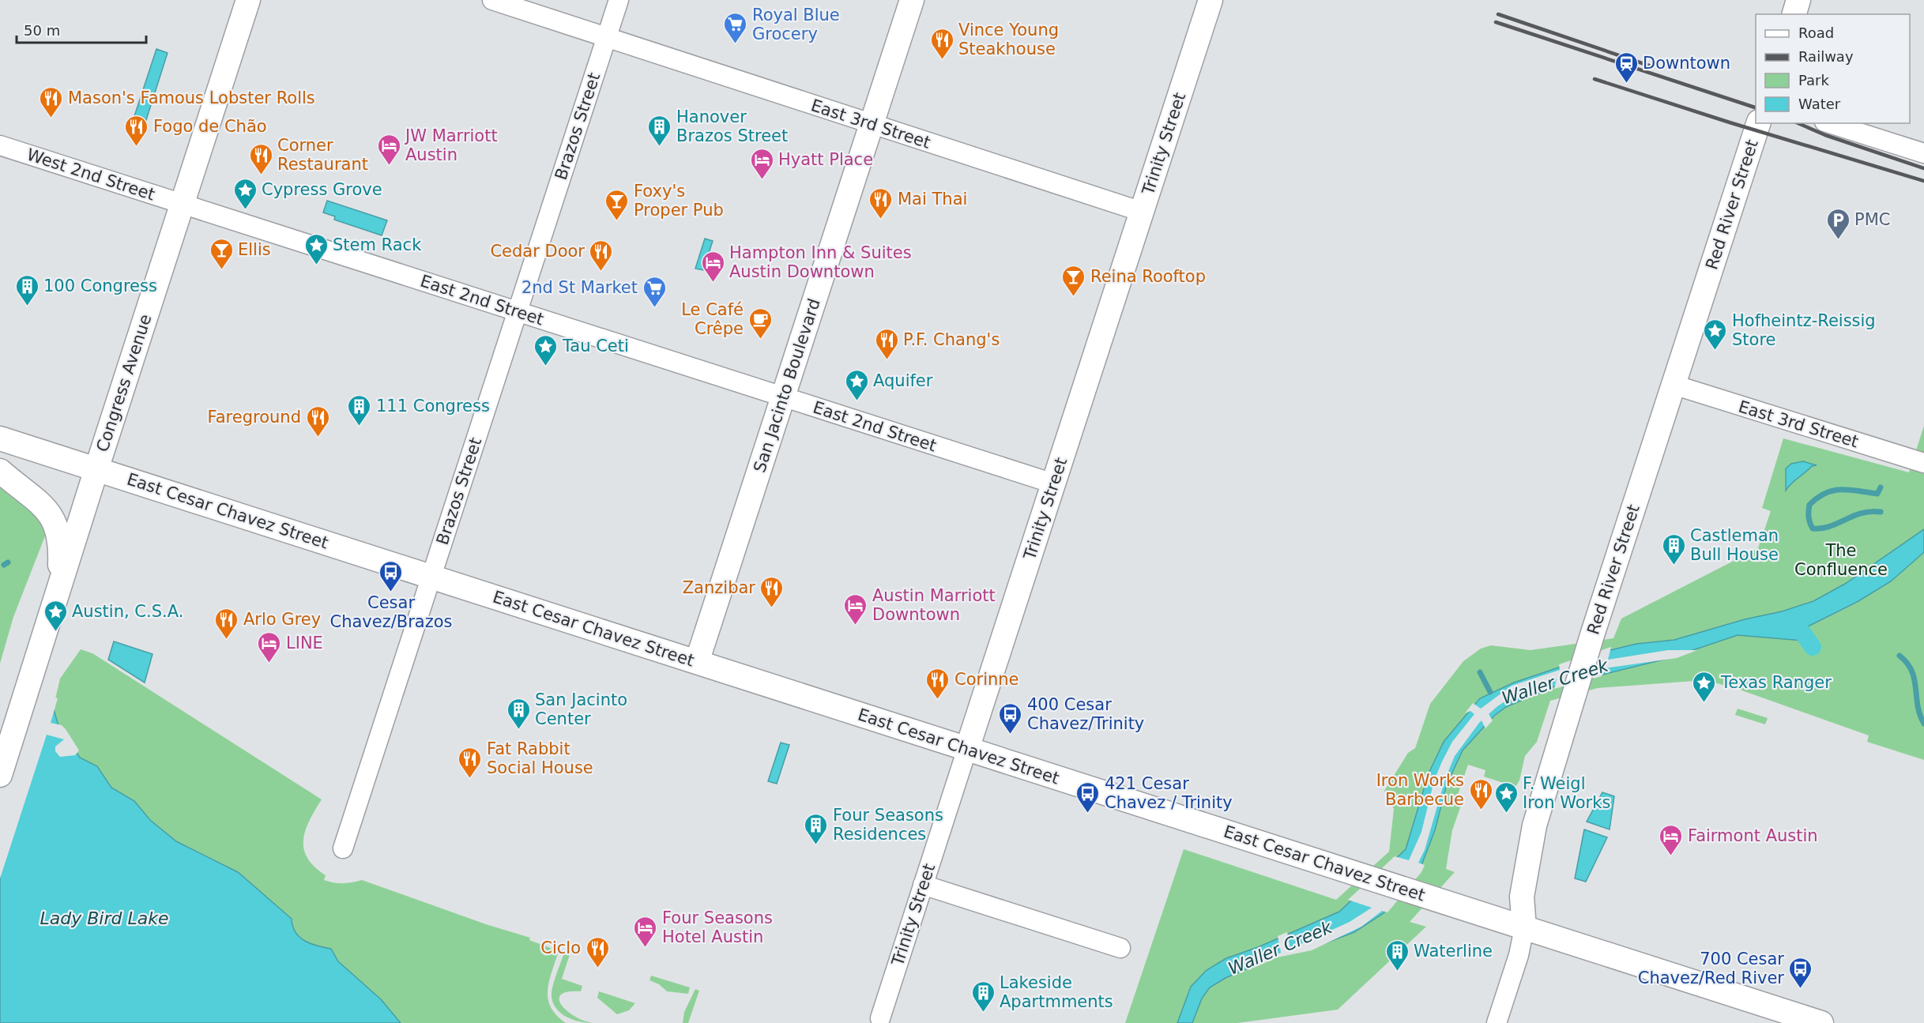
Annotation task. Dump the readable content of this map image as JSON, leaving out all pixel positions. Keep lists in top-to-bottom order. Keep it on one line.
{"streets":{"main road":["Trinity Street","Red River Street","Congress Avenue","San Jacinto Boulevard","East Cesar Chavez Street"],"street":["East 3rd Street","Brazos Street","West 2nd Street","East 2nd Street"]},"crossings":[["East 3rd Street","Brazos Street"],["East 3rd Street","Trinity Street"],["East 3rd Street","Red River Street"],["East 3rd Street","San Jacinto Boulevard"],["Brazos Street","East 2nd Street"],["Brazos Street","East Cesar Chavez Street"],["Trinity Street","East 2nd Street"],["Trinity Street","East Cesar Chavez Street"],["West 2nd Street","East 2nd Street"],["West 2nd Street","Congress Avenue"],["Red River Street","East Cesar Chavez Street"],["East 2nd Street","Congress Avenue"],["East 2nd Street","San Jacinto Boulevard"],["Congress Avenue","East Cesar Chavez Street"],["San Jacinto Boulevard","East Cesar Chavez Street"]],"water":["Waller Creek","Lady Bird Lake"],"parks":["The Confluence"],"places":{"supermarket":["Royal Blue Grocery","2nd St Market"],"restaurant":["Vince Young Steakhouse","Mason's Famous Lobster Rolls","Fogo de Chão","Corner Restaurant","Mai Thai","Cedar Door","P.F. Chang's","Fareground","Zanzibar","Arlo Grey","Corinne","Fat Rabbit Social House","Iron Works Barbecue","Ciclo"],"station":["Downtown"],"building":["Hanover Brazos Street","100 Congress","111 Congress","Castleman Bull House","San Jacinto Center","Four Seasons Residences","Waterline","Lakeside Apartmments"],"hotel":["JW Marriott Austin","Hyatt Place","Hampton Inn & Suites Austin Downtown","Austin Marriott Downtown","LINE","Fairmont Austin","Four Seasons Hotel Austin"],"place":["Cypress Grove","Stem Rack","Hofheintz-Reissig Store","Tau Ceti","Aquifer","Austin, C.S.A.","Texas Ranger","F. Weigl Iron Works"],"bar":["Foxy's Proper Pub","Ellis","Reina Rooftop"],"parking":["PMC"],"cafe":["Le Café Crêpe"],"bus stop":["Cesar Chavez/Brazos","400 Cesar Chavez/Trinity","421 Cesar Chavez / Trinity","700 Cesar Chavez/Red River"]},"legend":["Road","Railway","Park","Water"],"scale_bar":"50 m"}
